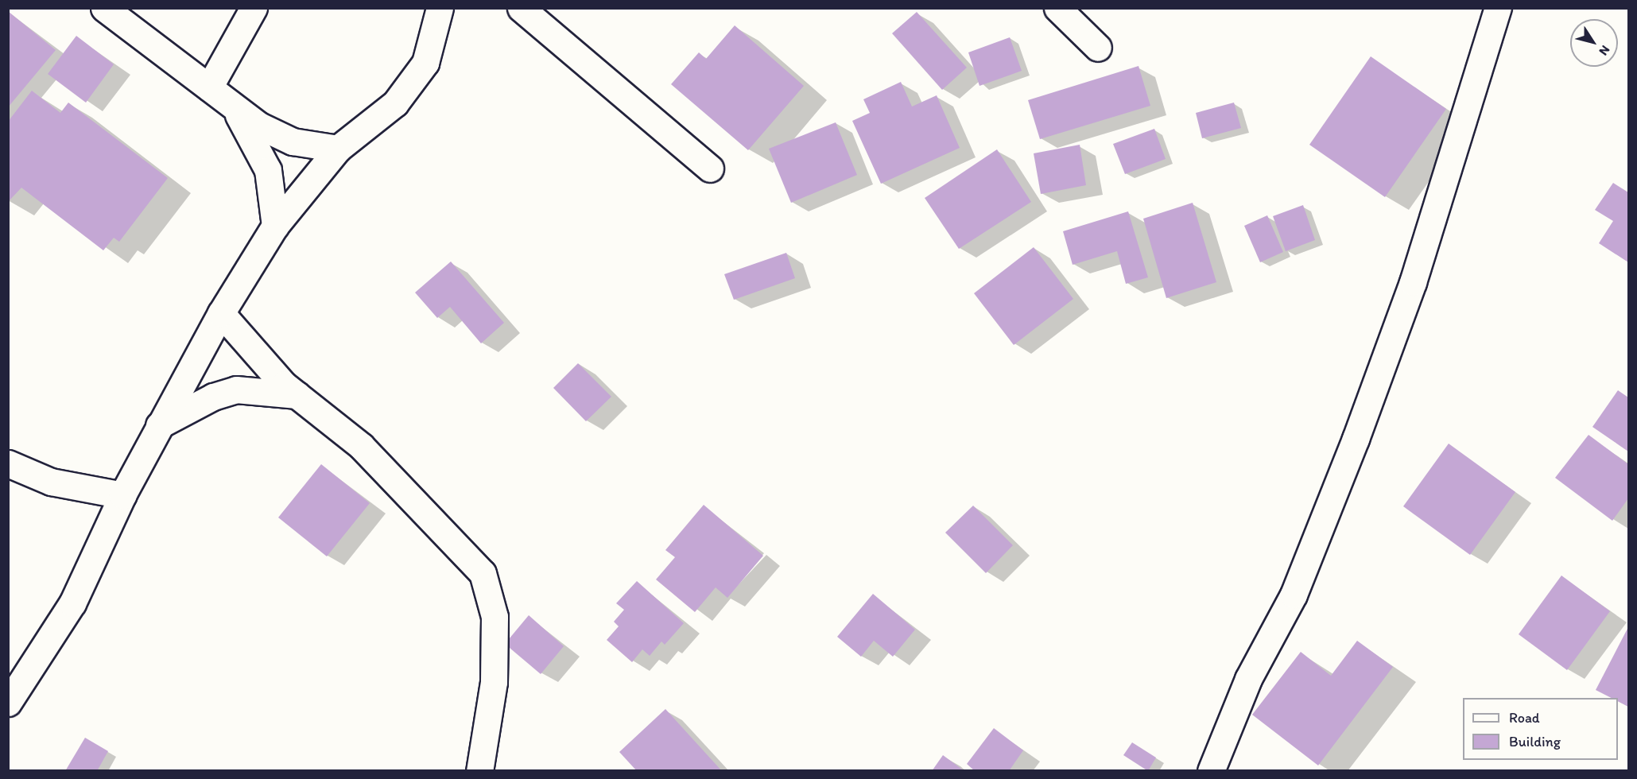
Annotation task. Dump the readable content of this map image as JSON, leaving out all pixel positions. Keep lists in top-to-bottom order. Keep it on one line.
{"legend":["Road","Building"],"north":"bottom right"}
